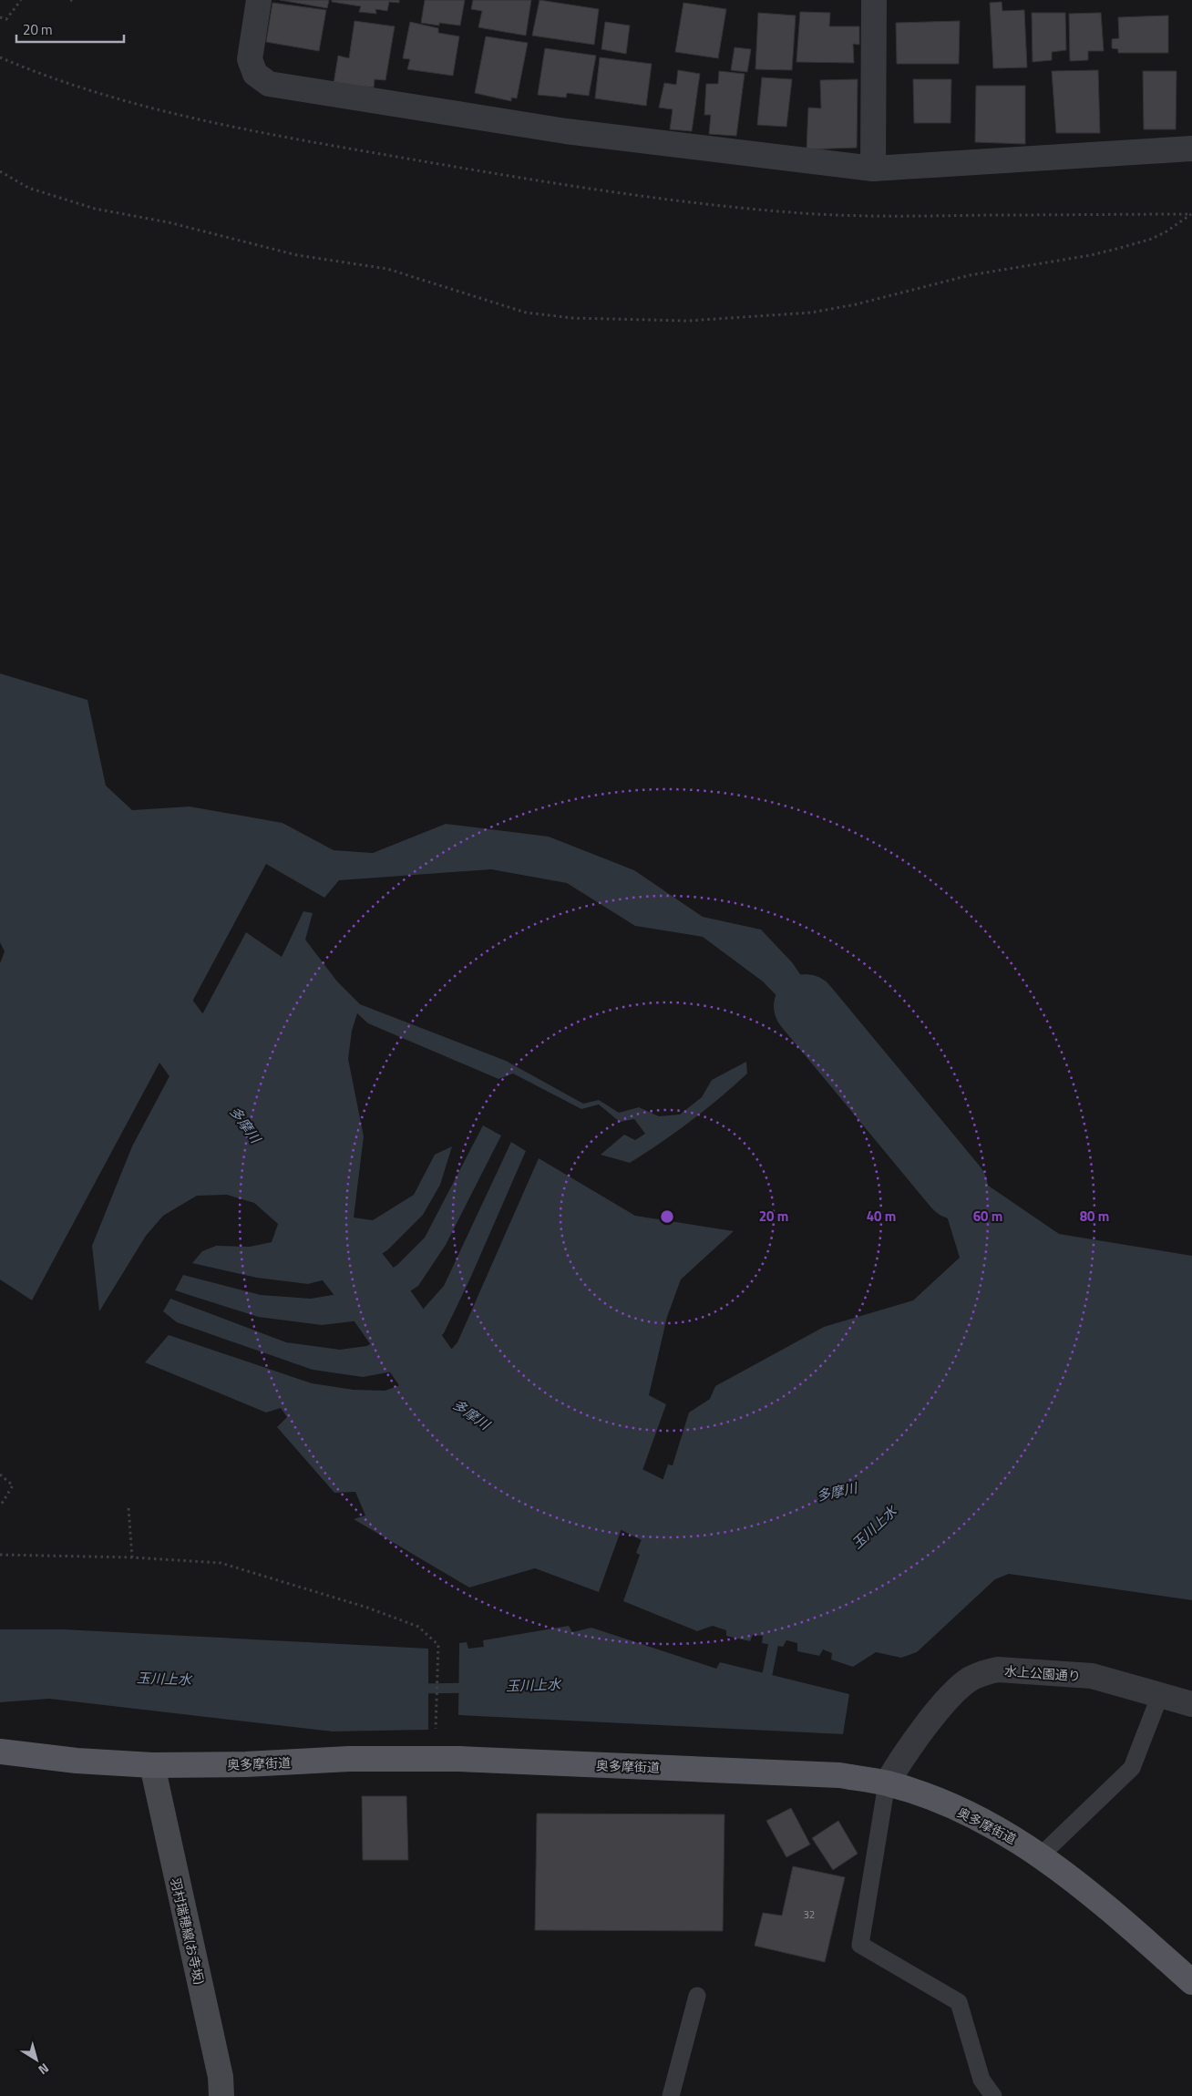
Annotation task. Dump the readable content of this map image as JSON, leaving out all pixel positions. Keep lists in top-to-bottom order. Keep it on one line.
{"streets":{"main road":["奥多摩街道","羽村瑞穂線(お寺坂)"],"street":["水上公園通り"]},"crossings":[["水上公園通り","奥多摩街道"],["奥多摩街道","羽村瑞穂線(お寺坂)"]],"water":["多摩川","玉川上水"],"house_numbers":["32"],"scale_bar":"20 m","north":"bottom right","rings":["20 m","40 m","60 m","80 m"]}
